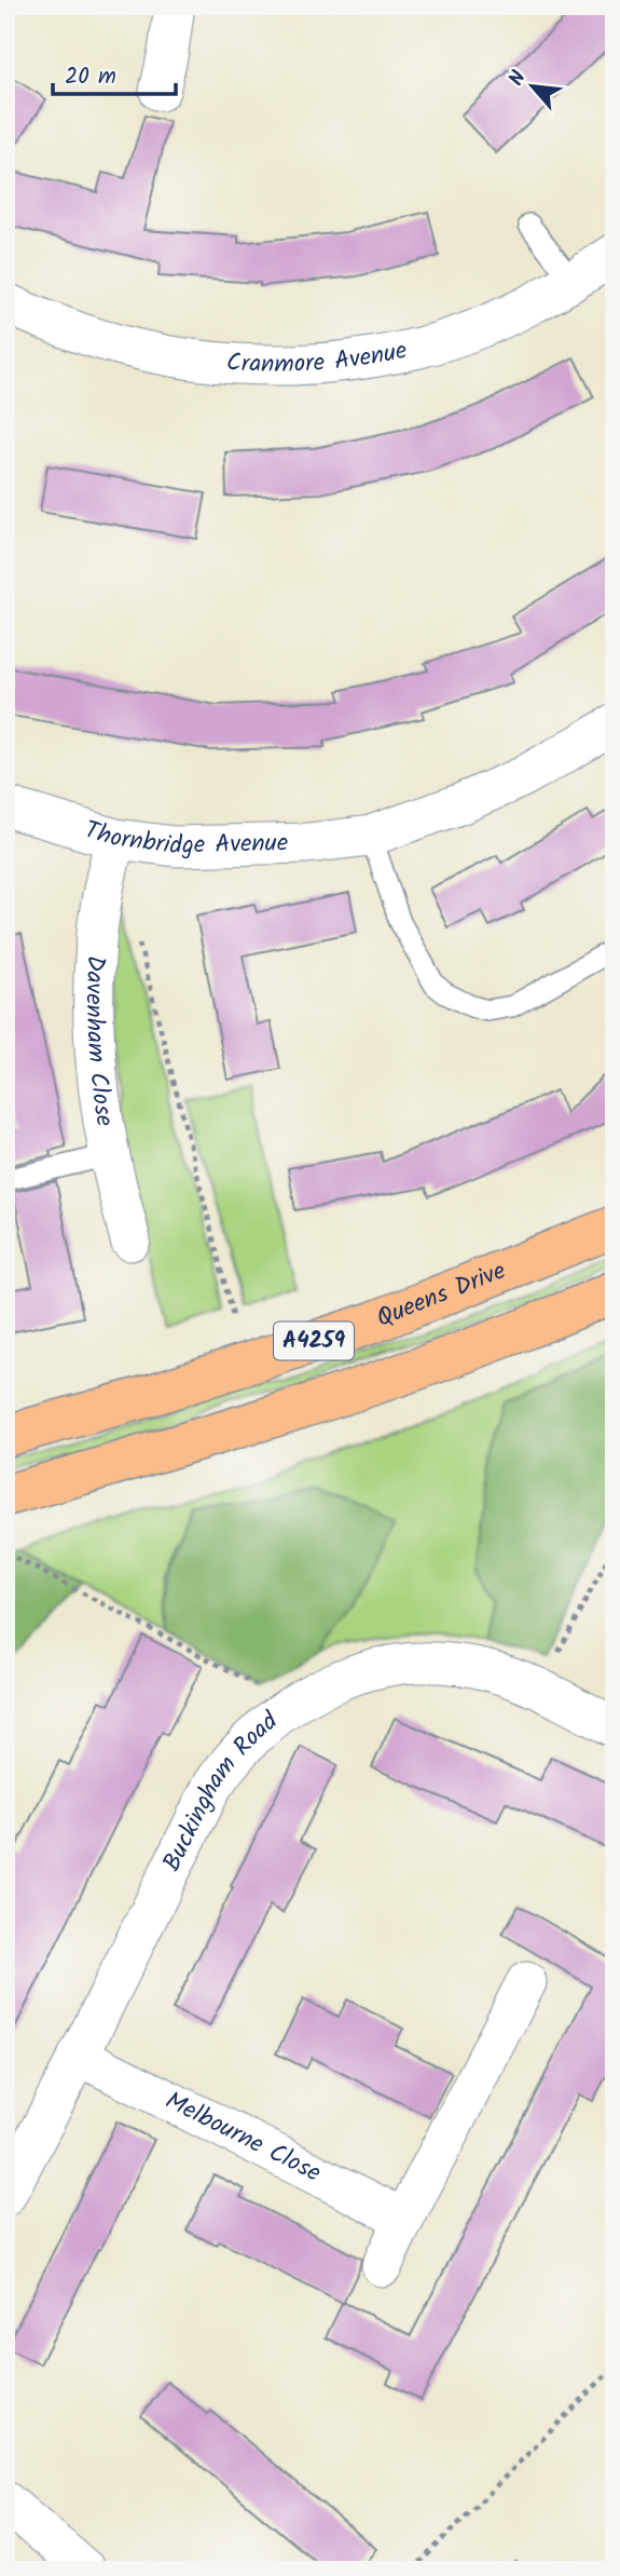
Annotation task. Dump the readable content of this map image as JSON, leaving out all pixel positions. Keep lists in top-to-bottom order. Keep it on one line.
{"streets":{"main road":["Queens Drive","A4259"],"street":["Cranmore Avenue","Thornbridge Avenue","Davenham Close","Buckingham Road","Melbourne Close"]},"crossings":[["Thornbridge Avenue","Davenham Close"],["Buckingham Road","Melbourne Close"]],"scale_bar":"20 m","north":"top left"}
